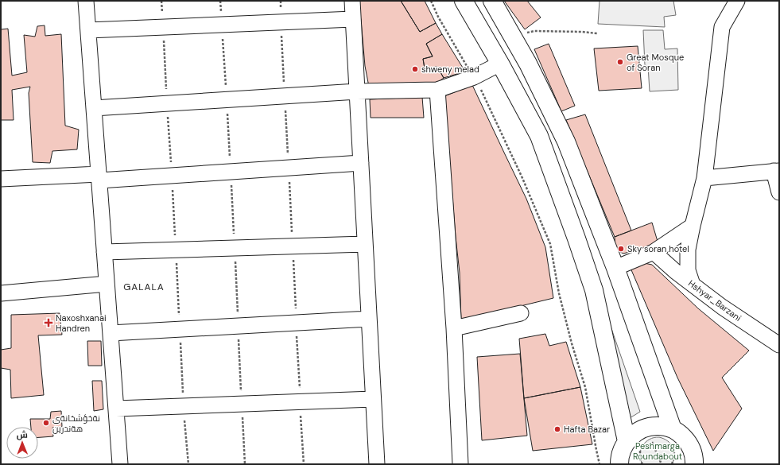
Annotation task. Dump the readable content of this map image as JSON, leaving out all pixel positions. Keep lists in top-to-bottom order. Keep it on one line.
{"streets":{"street":["Hshyar_Barzani"]},"districts":["GALALA"],"parks":["Peshmarga Roundabout"],"places":{"other":["Great Mosque of Soran","shweny melad","Sky soran hotel","نةخؤشخانةى هةندرين","Hafta Bazar"],"health":["Naxoshxanai Handren"]},"north":"top"}
